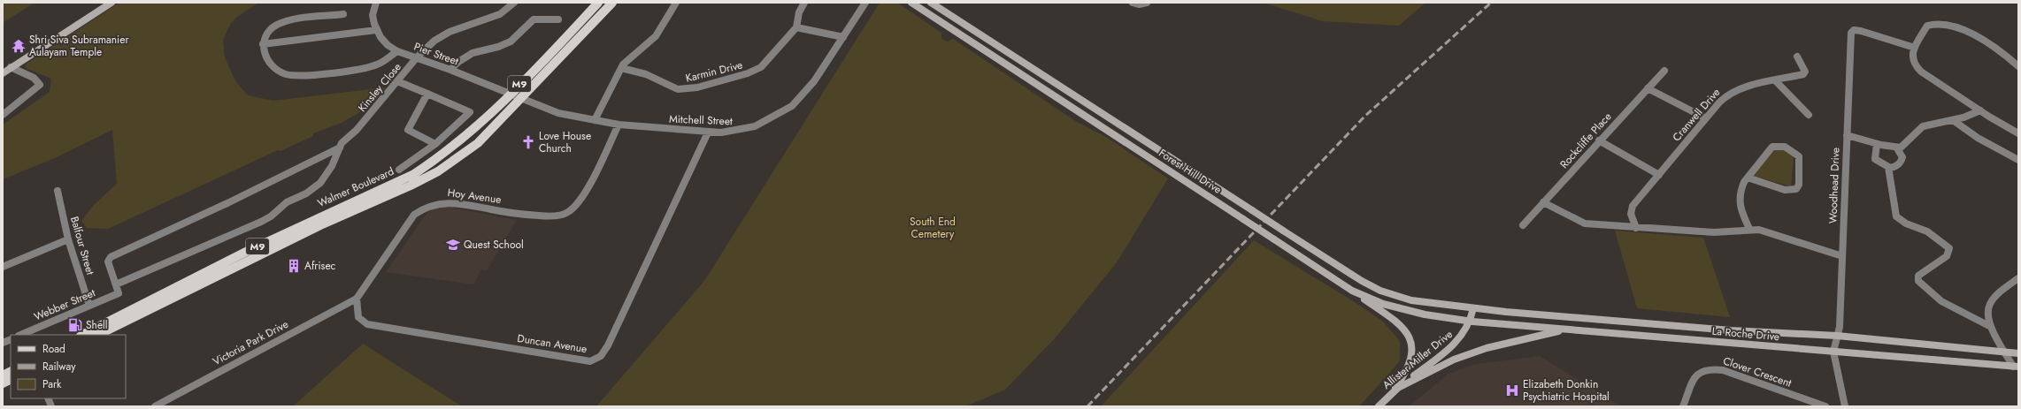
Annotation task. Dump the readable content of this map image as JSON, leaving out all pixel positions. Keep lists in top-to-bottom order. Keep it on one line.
{"streets":{"main road":["M9","Walmer Boulevard"],"street":["Pier Street","Karmin Drive","Kinsley Close","Cranwell Drive","Mitchell Street","Rockcliffe Place","Forest Hill Drive","Woodhead Drive","Hoy Avenue","Balfour Street","Webber Street","La Roche Drive","Victoria Park Drive","Duncan Avenue","Allister Miller Drive","Clover Crescent"]},"crossings":[["Pier Street","Kinsley Close"],["Pier Street","Mitchell Street"],["Pier Street","Walmer Boulevard"],["Mitchell Street","Walmer Boulevard"],["Mitchell Street","Hoy Avenue"],["Mitchell Street","Duncan Avenue"],["Forest Hill Drive","La Roche Drive"],["Forest Hill Drive","Allister Miller Drive"],["Woodhead Drive","La Roche Drive"],["Hoy Avenue","Victoria Park Drive"],["Hoy Avenue","Duncan Avenue"],["Balfour Street","Webber Street"],["La Roche Drive","Allister Miller Drive"],["Victoria Park Drive","Duncan Avenue"]],"parks":["South End Cemetery"],"places":{"temple":["Shri Siva Subramanier Aulayam Temple"],"church":["Love House Church"],"school or university":["Quest School"],"building":["Afrisec"],"fuel station":["Shell"],"hospital":["Elizabeth Donkin Psychiatric Hospital"]},"legend":["Road","Railway","Park"]}
